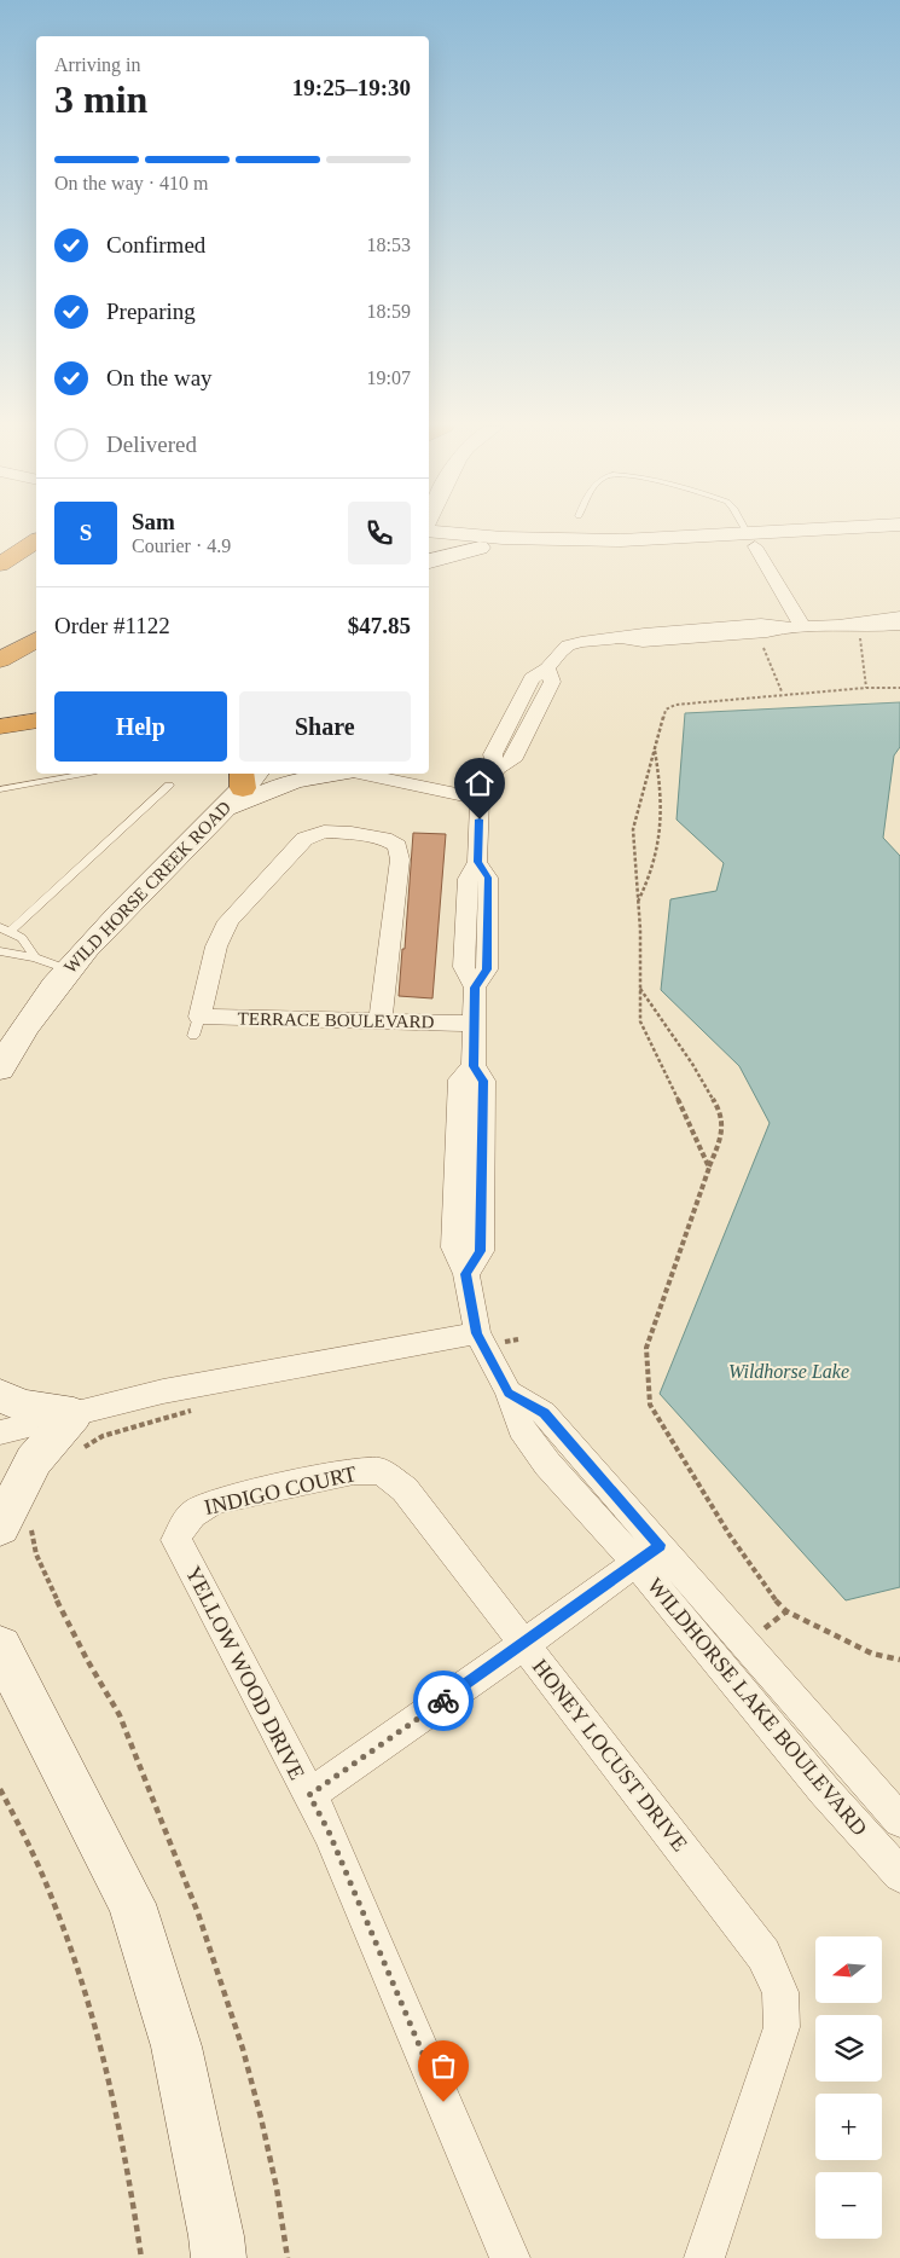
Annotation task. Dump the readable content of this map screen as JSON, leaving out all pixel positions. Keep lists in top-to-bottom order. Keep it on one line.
{"streets":{"main road":["WILD HORSE CREEK ROAD"],"street":["TERRACE BOULEVARD","INDIGO COURT","YELLOW WOOD DRIVE","WILDHORSE LAKE BOULEVARD","HONEY LOCUST DRIVE"]},"crossings":[["TERRACE BOULEVARD","WILDHORSE LAKE BOULEVARD"],["INDIGO COURT","YELLOW WOOD DRIVE"],["INDIGO COURT","HONEY LOCUST DRIVE"]],"water":["Wildhorse Lake"],"north":"left","page":{"heading":["3 min","Arriving in","19:25–19:30"],"panel":["Sam","Courier · 4.9","Order #1122","$47.85"],"bar":"On the way · 410 m","list":[["Confirmed","18:53"],["Preparing","18:59"],["On the way","19:07"],"Delivered"],"round":"S","buttons":["Help","Share"],"map_buttons":["+","−"]}}
